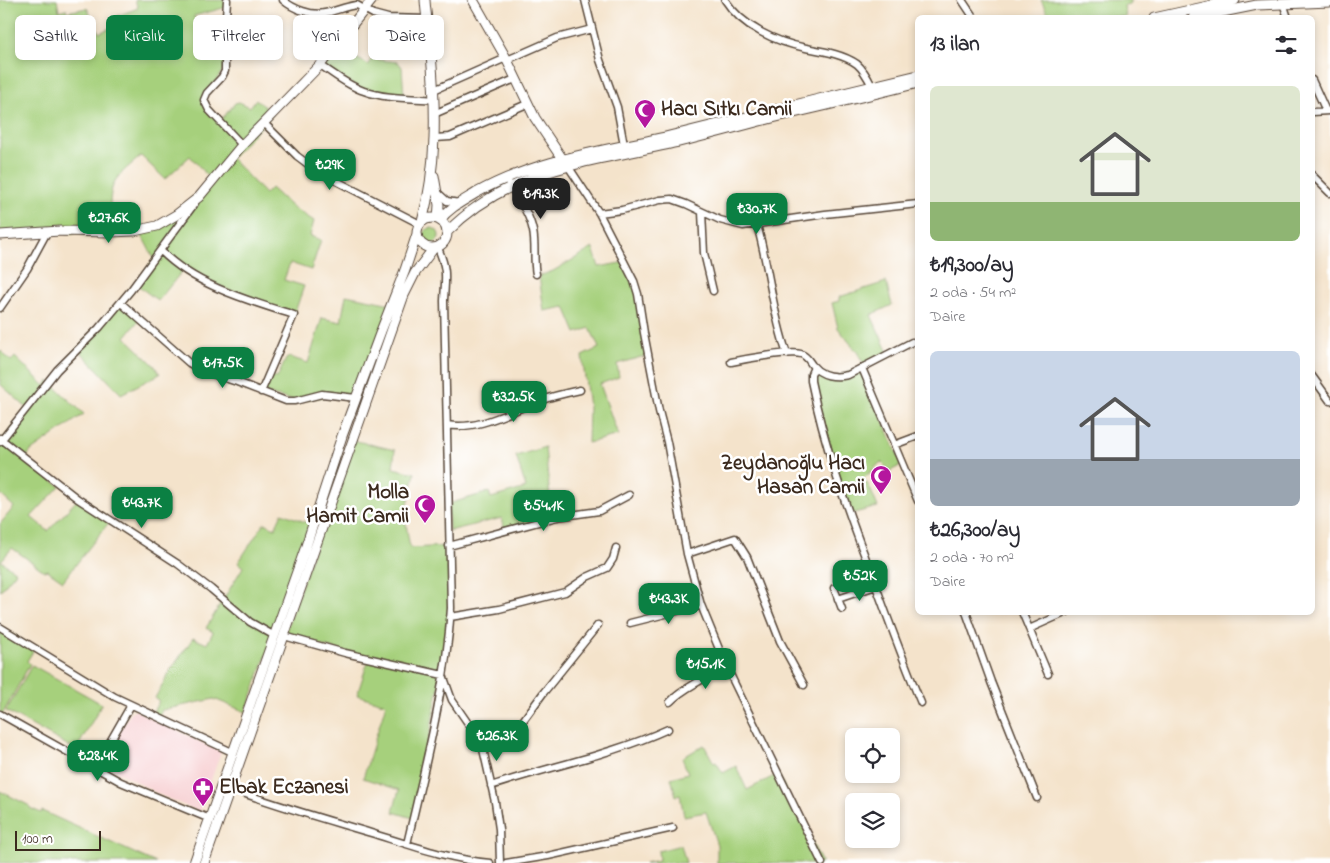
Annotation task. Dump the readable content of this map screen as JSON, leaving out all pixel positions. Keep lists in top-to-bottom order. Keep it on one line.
{"places":{"mosque":["Hacı Sıtkı Camii","Zeydanoğlu Hacı Hasan Camii","Molla Hamit Camii"],"pharmacy":["Elbak Eczanesi"]},"scale_bar":"100 m","page":{"chip":["Satılık","Kiralık","Filtreler","Yeni","Daire"],"heading":"13 ilan","list":[{"name":"₺19,300/ay","note":"2 oda · 54 m² · Daire"},{"name":"₺26,300/ay","note":"2 oda · 70 m² · Daire"}],"price":["₺29K","₺19.3K","₺30.7K","₺27.6K","₺17.5K","₺32.5K","₺43.7K","₺54.1K","₺52K","₺43.3K","₺15.1K","₺26.3K","₺28.4K"],"scale":"100 m"}}
